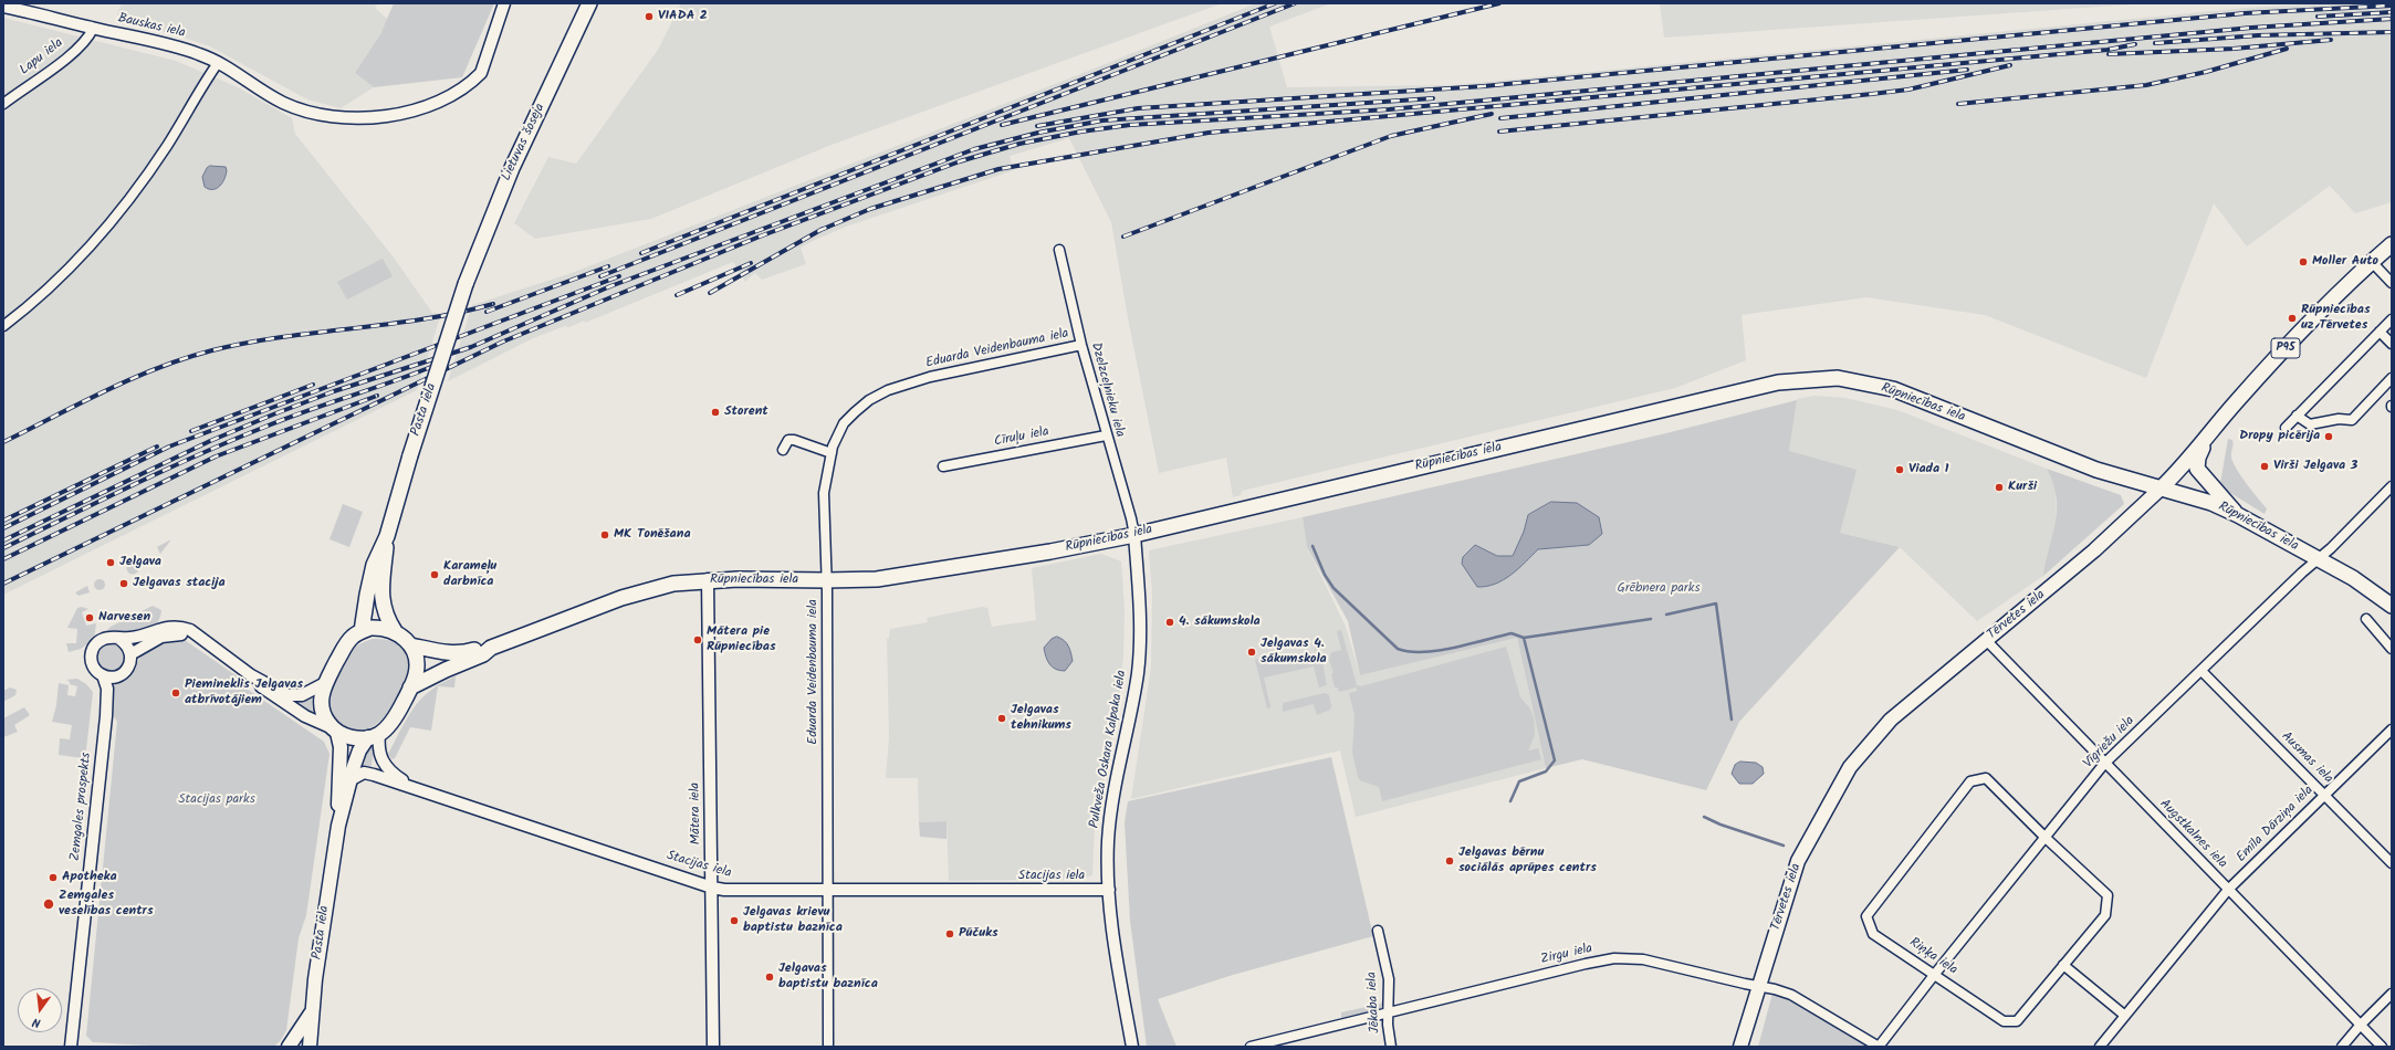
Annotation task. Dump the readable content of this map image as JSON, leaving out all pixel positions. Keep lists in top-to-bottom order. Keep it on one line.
{"streets":{"main road":["Lietuvas šoseja","P95","Rūpniecības iela","Pasta iela","Tērvetes iela"],"street":["Bauskas iela","Lapu iela","Eduarda Veidenbauma iela","Dzelzceļnieku iela","Cīruļu iela","Vīgriežu iela","Pulkveža Oskara Kalpaka iela","Ausmas iela","Zemgales prospekts","Mātera iela","Emīla Dārziņa iela","Augstkalnes iela","Stacijas iela","Zirgu iela","Riņķa iela","Jēkaba iela"]},"crossings":[["Bauskas iela","Lapu iela"],["Lietuvas šoseja","Pasta iela"],["Eduarda Veidenbauma iela","Dzelzceļnieku iela"],["Eduarda Veidenbauma iela","Rūpniecības iela"],["Eduarda Veidenbauma iela","Stacijas iela"],["Dzelzceļnieku iela","Rūpniecības iela"],["Dzelzceļnieku iela","Cīruļu iela"],["Dzelzceļnieku iela","Pulkveža Oskara Kalpaka iela"],["Rūpniecības iela","Pasta iela"],["Rūpniecības iela","Tērvetes iela"],["Rūpniecības iela","Vīgriežu iela"],["Rūpniecības iela","Pulkveža Oskara Kalpaka iela"],["Rūpniecības iela","Mātera iela"],["Pasta iela","Stacijas iela"],["Tērvetes iela","Augstkalnes iela"],["Tērvetes iela","Zirgu iela"],["Vīgriežu iela","Ausmas iela"],["Vīgriežu iela","Augstkalnes iela"],["Vīgriežu iela","Zirgu iela"],["Vīgriežu iela","Riņķa iela"],["Pulkveža Oskara Kalpaka iela","Stacijas iela"],["Ausmas iela","Emīla Dārziņa iela"],["Mātera iela","Stacijas iela"],["Emīla Dārziņa iela","Augstkalnes iela"],["Zirgu iela","Jēkaba iela"]],"parks":["Grēbnera parks","Stacijas parks"],"places":["VIADA 2","Moller Auto","Rūpniecības uz Tērvetes","Storent","Dropy picērija","Virši Jelgava 3","Viada 1","Kurši","MK Tonēšana","Jelgava","Karameļu darbnīca","Jelgavas stacija","Narvesen","4. sākumskola","Mātera pie Rūpniecības","Jelgavas 4. sākumskola","Piemineklis Jelgavas atbrīvotājiem","Jelgavas tehnikums","Jelgavas bērnu sociālās aprūpes centrs","Apotheka","Zemgales veselības centrs","Jelgavas krievu baptistu baznīca","Pūčuks","Jelgavas baptistu baznīca"],"north":"bottom"}
